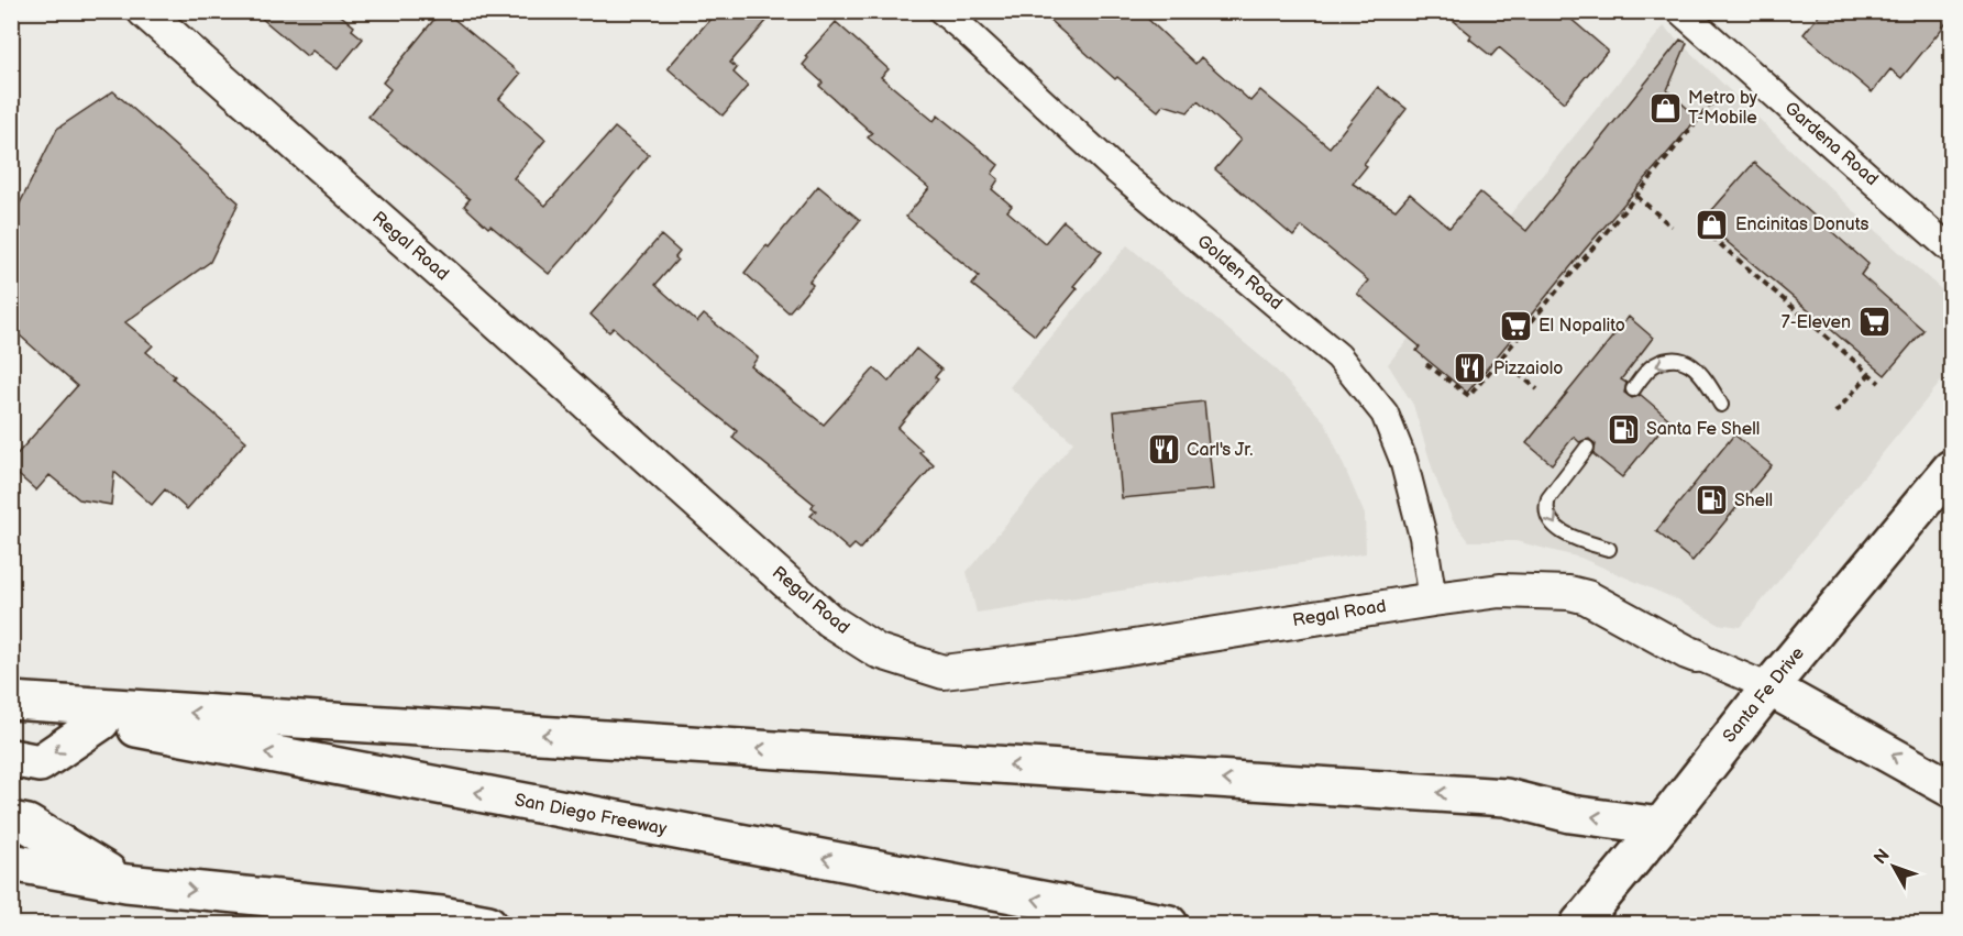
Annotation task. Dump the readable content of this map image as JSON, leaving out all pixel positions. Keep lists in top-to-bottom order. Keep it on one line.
{"streets":{"main road":["Santa Fe Drive","San Diego Freeway"],"street":["Gardena Road","Regal Road","Golden Road"]},"crossings":[["Regal Road","Golden Road"],["Regal Road","Santa Fe Drive"]],"places":{"shop":["Metro by T-Mobile","Encinitas Donuts"],"supermarket":["7-Eleven","El Nopalito"],"restaurant":["Pizzaiolo","Carl's Jr."],"fuel station":["Santa Fe Shell","Shell"]},"north":"top left"}
